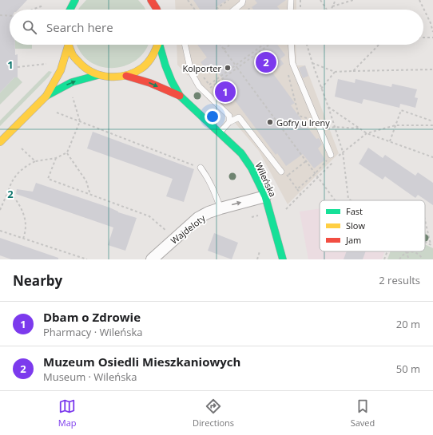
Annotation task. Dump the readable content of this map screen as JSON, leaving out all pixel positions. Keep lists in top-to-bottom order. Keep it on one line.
{"streets":{"street":["Wileńska","Wajdeloty"]},"crossings":[["Wileńska","Wajdeloty"]],"places":["Kolporter","Gofry u Ireny"],"legend":["Fast","Slow","Jam"],"page":{"search":"Search here","pins":["2","1"],"heading":["Nearby","2 results"],"list":[{"mark":"1","name":"Dbam o Zdrowie","note":"Pharmacy · Wileńska","value":"20 m"},{"mark":"2","name":"Muzeum Osiedli Mieszkaniowych","note":"Museum · Wileńska","value":"50 m"}],"nav":["Map","Directions","Saved"]},"grid":{"rows":["1","2"]}}
